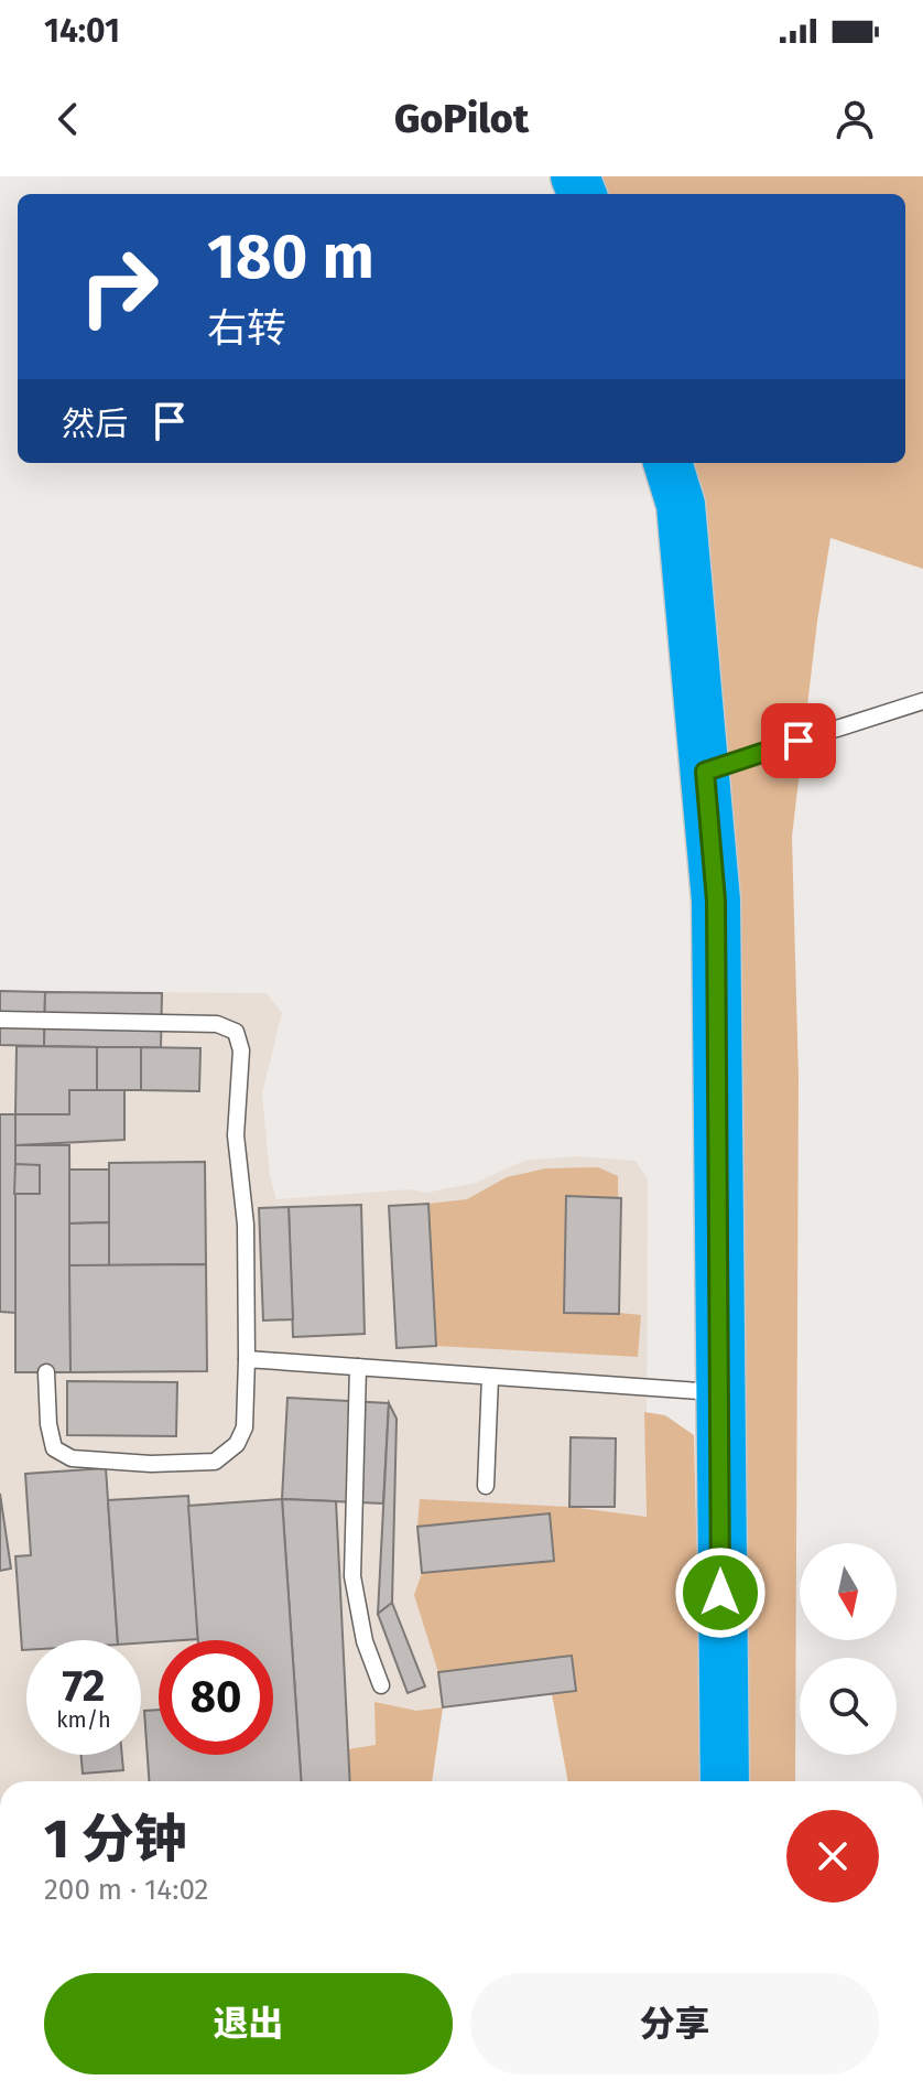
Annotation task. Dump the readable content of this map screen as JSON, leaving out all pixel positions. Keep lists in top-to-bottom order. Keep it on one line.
{"north":"bottom","page":{"status":"14:01","header":"GoPilot","turn":["180 m","右转"],"then":"然后","speed":"72 km/h","limit":"80","heading":["1 分钟","200 m · 14:02"],"buttons":["退出","分享"]}}
